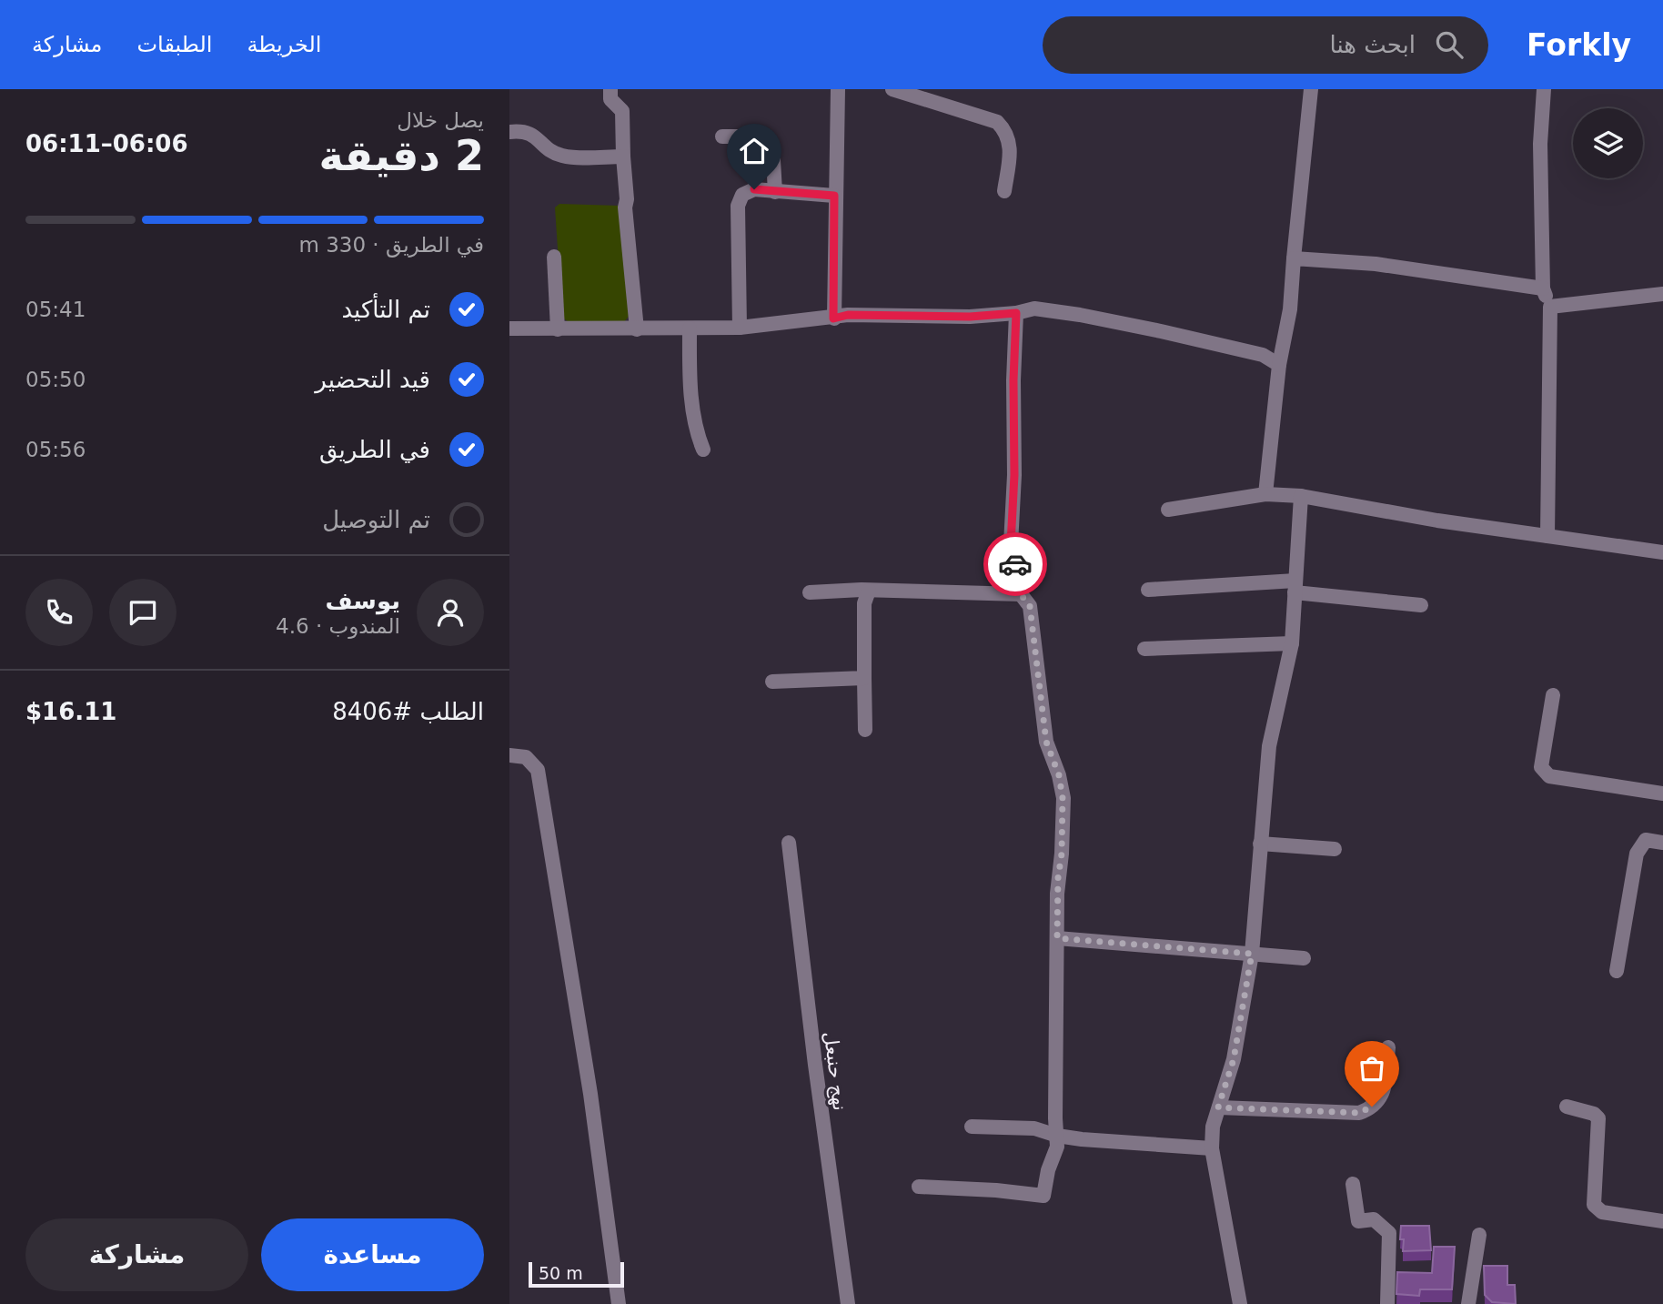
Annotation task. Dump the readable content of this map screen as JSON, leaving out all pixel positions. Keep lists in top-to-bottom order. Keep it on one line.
{"streets":{"street":["نهج حنبعل"]},"scale_bar":"50 m","page":{"header":"Forkly","search":"ابحث هنا","nav":["الخريطة","الطبقات","مشاركة"],"heading":["2 دقيقة","يصل خلال","06:06–06:11"],"panel":["يوسف","المندوب · 4.6","الطلب #8406","$16.11"],"bar":"في الطريق · 330 m","list":[["تم التأكيد","05:41"],["قيد التحضير","05:50"],["في الطريق","05:56"],"تم التوصيل"],"buttons":["مساعدة","مشاركة"],"scale":"50 m"}}
